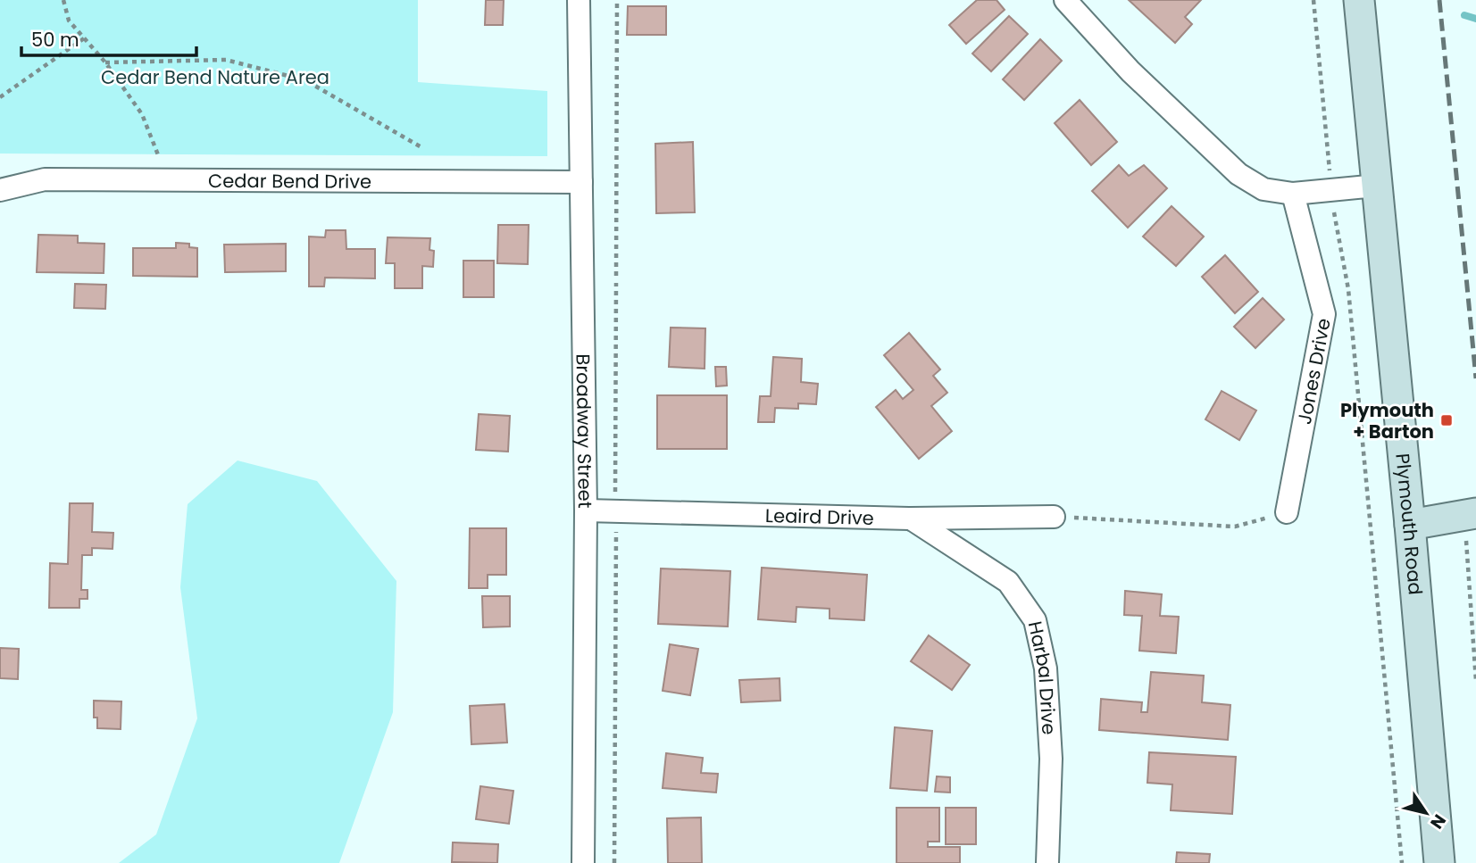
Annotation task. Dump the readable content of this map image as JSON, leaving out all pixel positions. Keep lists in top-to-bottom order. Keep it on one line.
{"streets":{"main road":["Plymouth Road"],"street":["Cedar Bend Drive","Jones Drive","Broadway Street","Leaird Drive","Harbal Drive"]},"crossings":[["Cedar Bend Drive","Broadway Street"],["Broadway Street","Leaird Drive"],["Leaird Drive","Harbal Drive"]],"parks":["Cedar Bend Nature Area"],"places":{"transit":["Plymouth + Barton"]},"scale_bar":"50 m","north":"bottom right"}
